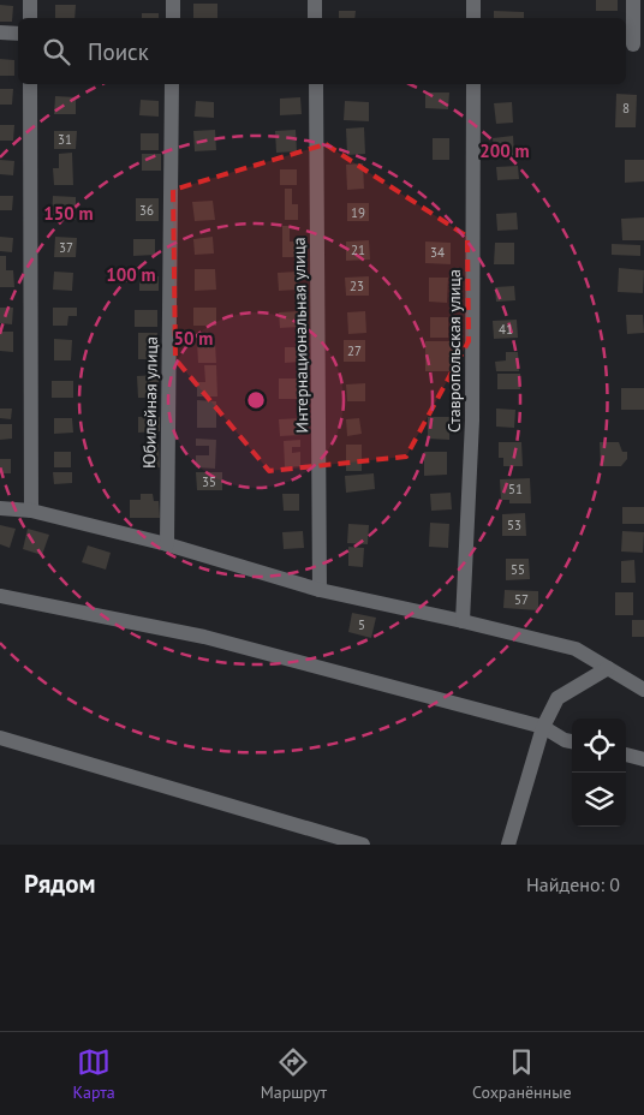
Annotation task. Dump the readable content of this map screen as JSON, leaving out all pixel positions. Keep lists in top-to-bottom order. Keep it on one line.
{"streets":{"street":["Интернациональная улица","Ставропольская улица","Юбилейная улица"]},"house_numbers":["8","31","36","19","37","21","34","23","41","27","35","51","53","55","57","5"],"page":{"search":"Поиск","heading":["Рядом","Найдено: 0"],"nav":["Карта","Маршрут","Сохранённые"]},"rings":["200 m","150 m","100 m","50 m"]}
